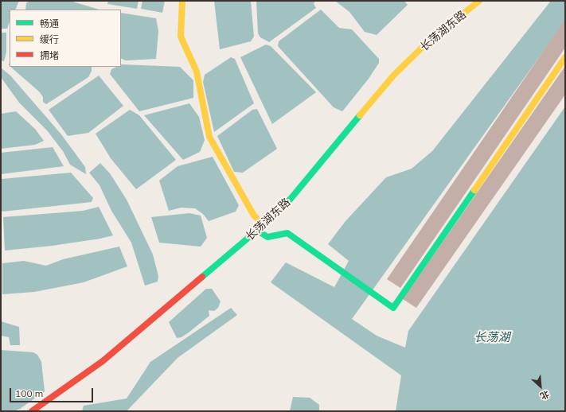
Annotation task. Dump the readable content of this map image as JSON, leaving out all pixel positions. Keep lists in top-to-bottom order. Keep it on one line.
{"streets":{"street":["长荡湖东路"]},"water":["长荡湖"],"legend":["畅通","缓行","拥堵"],"scale_bar":"100 m","north":"bottom right"}
